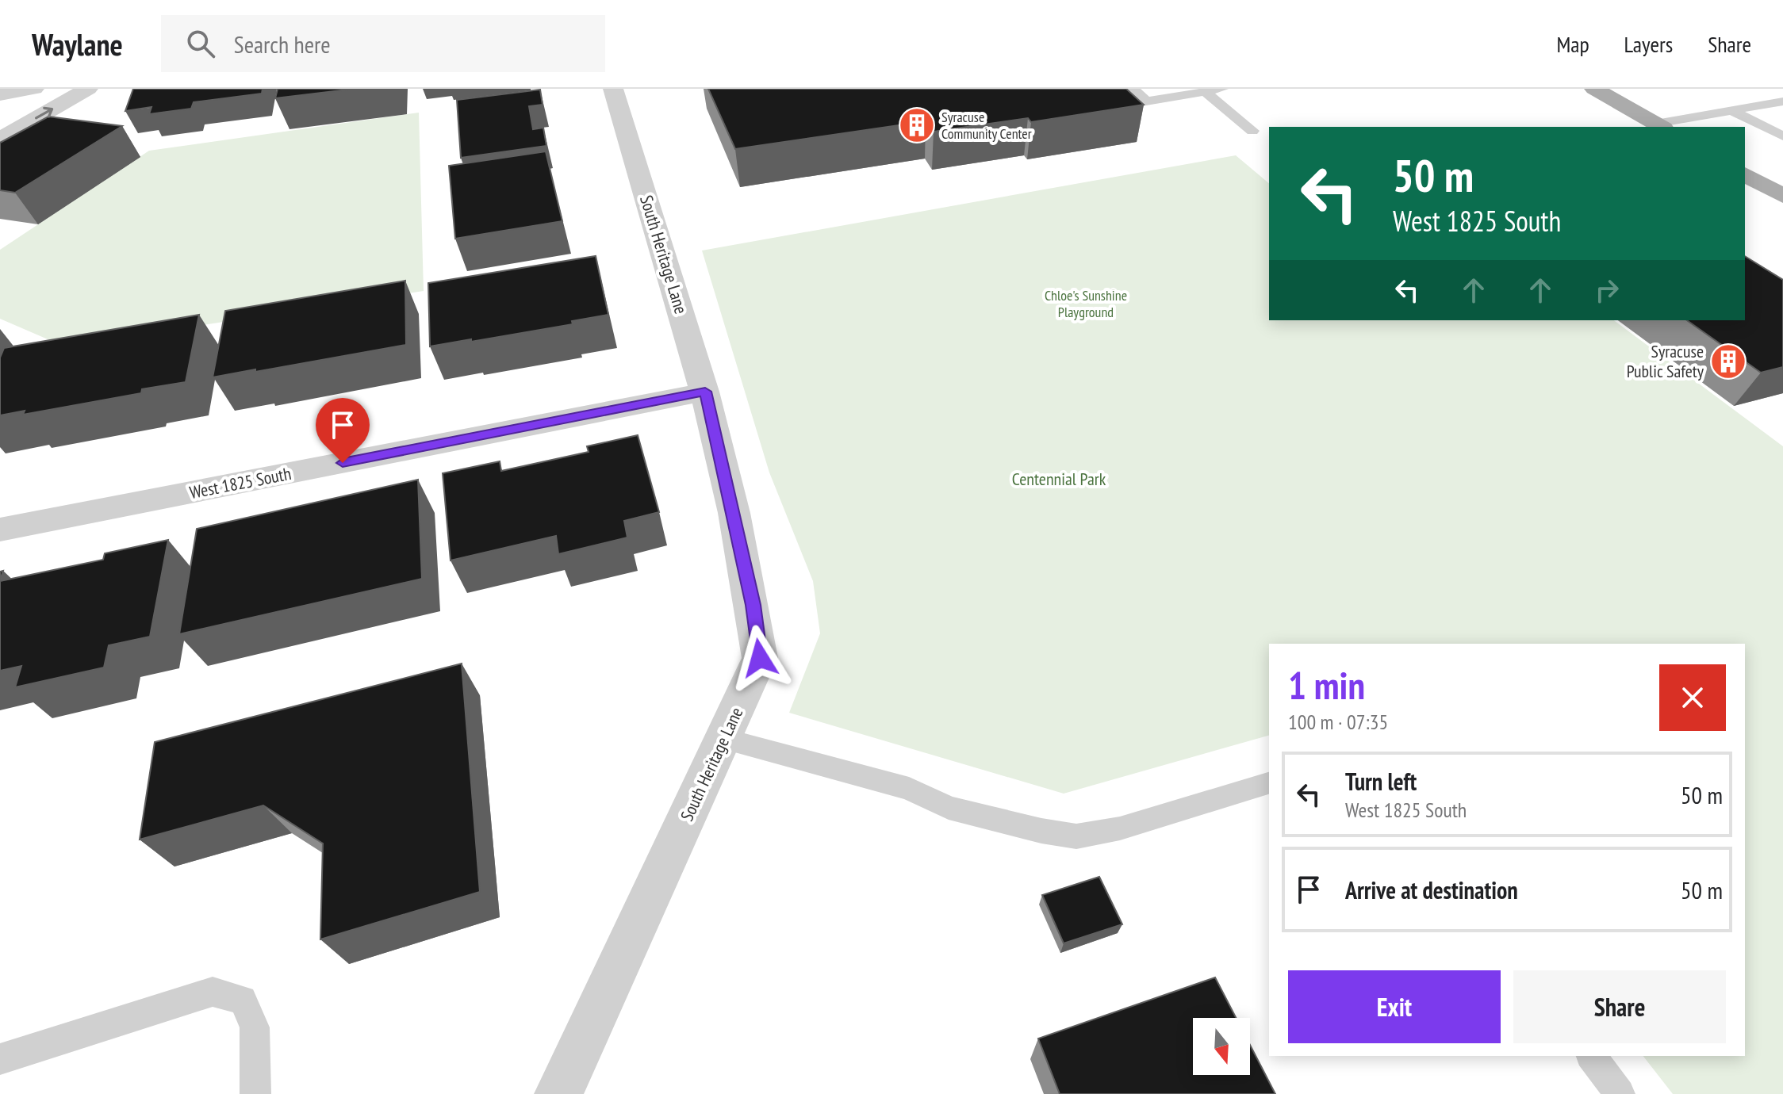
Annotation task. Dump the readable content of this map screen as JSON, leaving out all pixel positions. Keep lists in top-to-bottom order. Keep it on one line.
{"streets":{"street":["South Heritage Lane","West 1825 South"]},"crossings":[["South Heritage Lane","West 1825 South"]],"parks":["Chloe's Sunshine Playground","Centennial Park"],"places":{"building":["Syracuse Community Center","Syracuse Public Safety"]},"north":"bottom","page":{"header":"Waylane","search":"Search here","nav":["Map","Layers","Share"],"turn":["50 m","West 1825 South"],"heading":["1 min","100 m · 07:35"],"list":[{"name":"Turn left","note":"West 1825 South","value":"50 m"},{"name":"Arrive at destination","value":"50 m"}],"buttons":["Exit","Share"]}}
